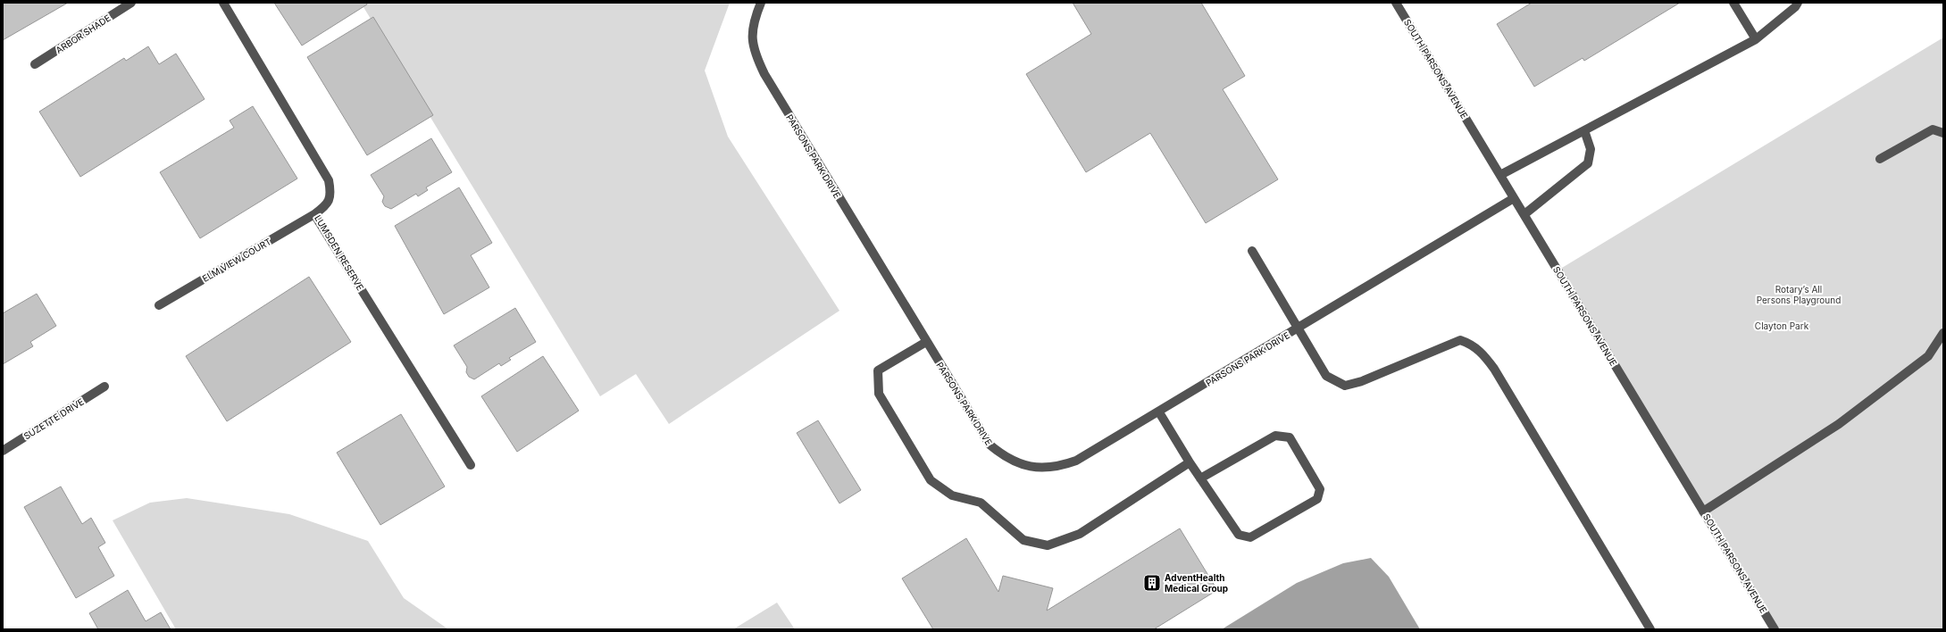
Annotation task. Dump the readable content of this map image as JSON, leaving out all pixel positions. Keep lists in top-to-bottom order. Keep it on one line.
{"streets":{"street":["ARBOR SHADE","SOUTH PARSONS AVENUE","PARSONS PARK DRIVE","LUMSDEN RESERVE","ELM VIEW COURT","SUZETTE DRIVE"]},"crossings":[["SOUTH PARSONS AVENUE","PARSONS PARK DRIVE"],["LUMSDEN RESERVE","ELM VIEW COURT"]],"parks":["Rotary’s All Persons Playground","Clayton Park"],"places":{"building":["AdventHealth Medical Group"]}}
